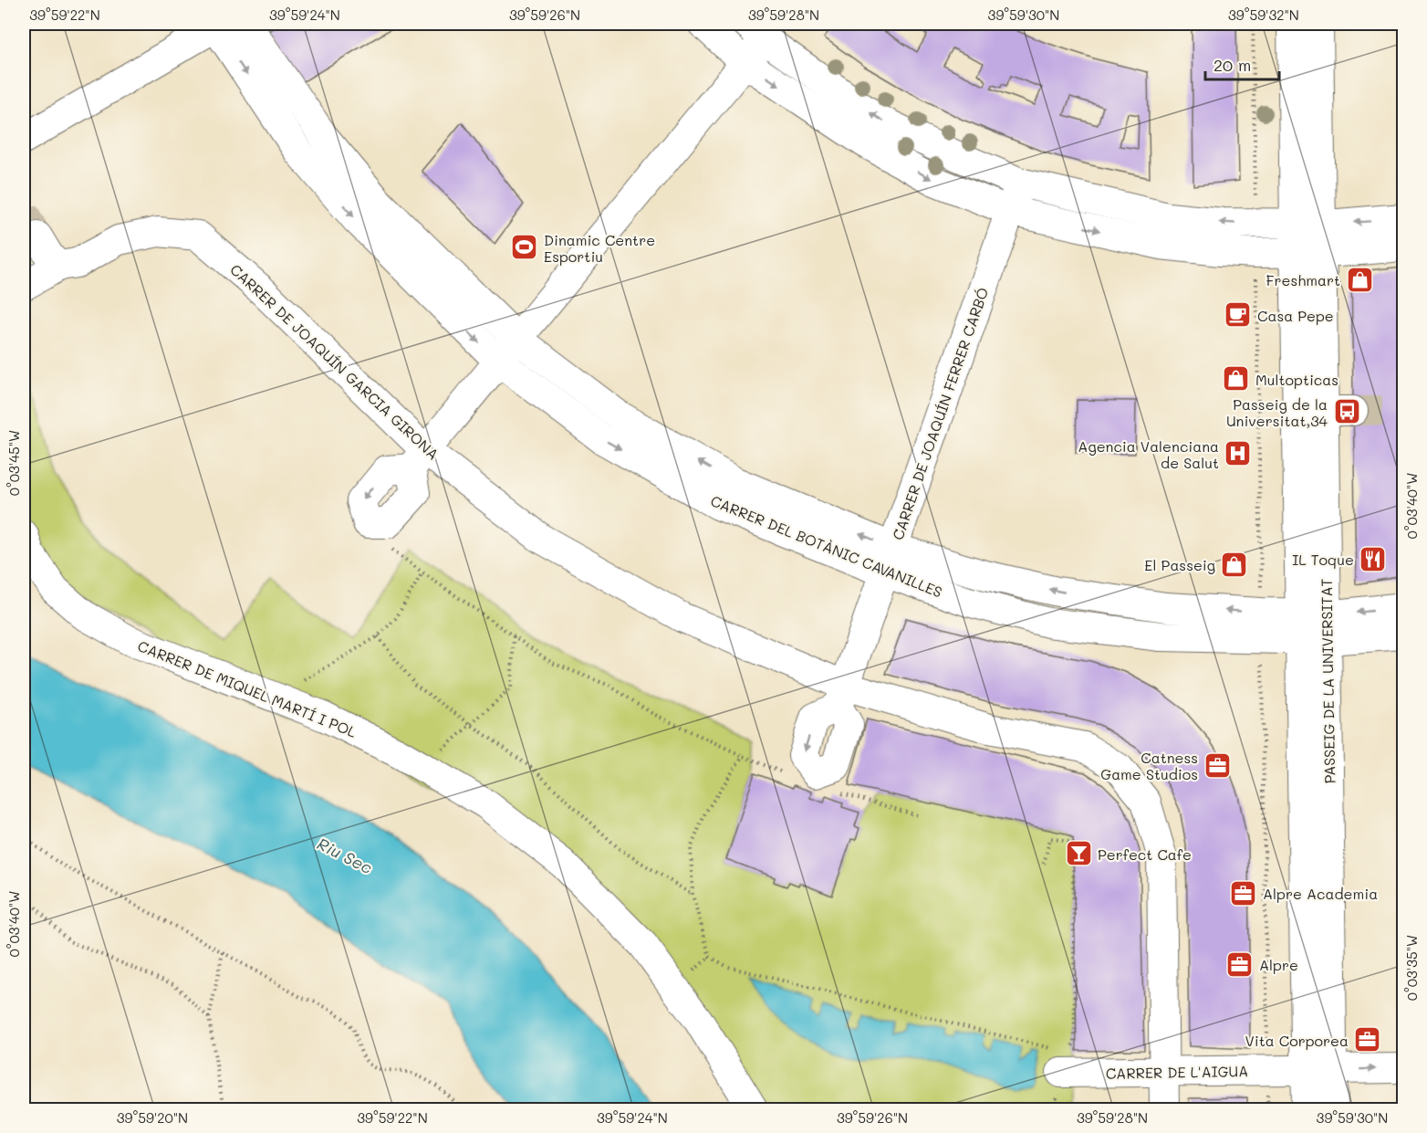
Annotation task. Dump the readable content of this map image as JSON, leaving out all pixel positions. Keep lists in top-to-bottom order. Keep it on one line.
{"streets":{"street":["CARRER DE JOAQUÍN GARCIA GIRONA","CARRER DE JOAQUÍN FERRER CARBÓ","CARRER DEL BOTÀNIC CAVANILLES","PASSEIG DE LA UNIVERSITAT","CARRER DE MIQUEL MARTÍ I POL","CARRER DE L'AIGUA"]},"crossings":[["CARRER DE JOAQUÍN GARCIA GIRONA","CARRER DE JOAQUÍN FERRER CARBÓ"],["CARRER DE JOAQUÍN GARCIA GIRONA","CARRER DE L'AIGUA"],["CARRER DE JOAQUÍN FERRER CARBÓ","CARRER DEL BOTÀNIC CAVANILLES"],["CARRER DEL BOTÀNIC CAVANILLES","PASSEIG DE LA UNIVERSITAT"],["PASSEIG DE LA UNIVERSITAT","CARRER DE L'AIGUA"]],"water":["Riu Sec"],"places":{"sports":["Dinamic Centre Esportiu"],"shop":["Freshmart","Multopticas","El Passeig"],"cafe":["Casa Pepe"],"bus stop":["Passeig de la Universitat,34"],"hospital":["Agencia Valenciana de Salut"],"restaurant":["IL Toque"],"office":["Catness Game Studios","Alpre Academia","Alpre","Vita Corporea"],"bar":["Perfect Cafe"]},"scale_bar":"20 m","coordinates":["39°59'22\"N","39°59'24\"N","39°59'26\"N","39°59'28\"N","39°59'30\"N","39°59'32\"N","0°03'45\"W","0°03'40\"W","0°03'35\"W","39°59'20\"N"]}
